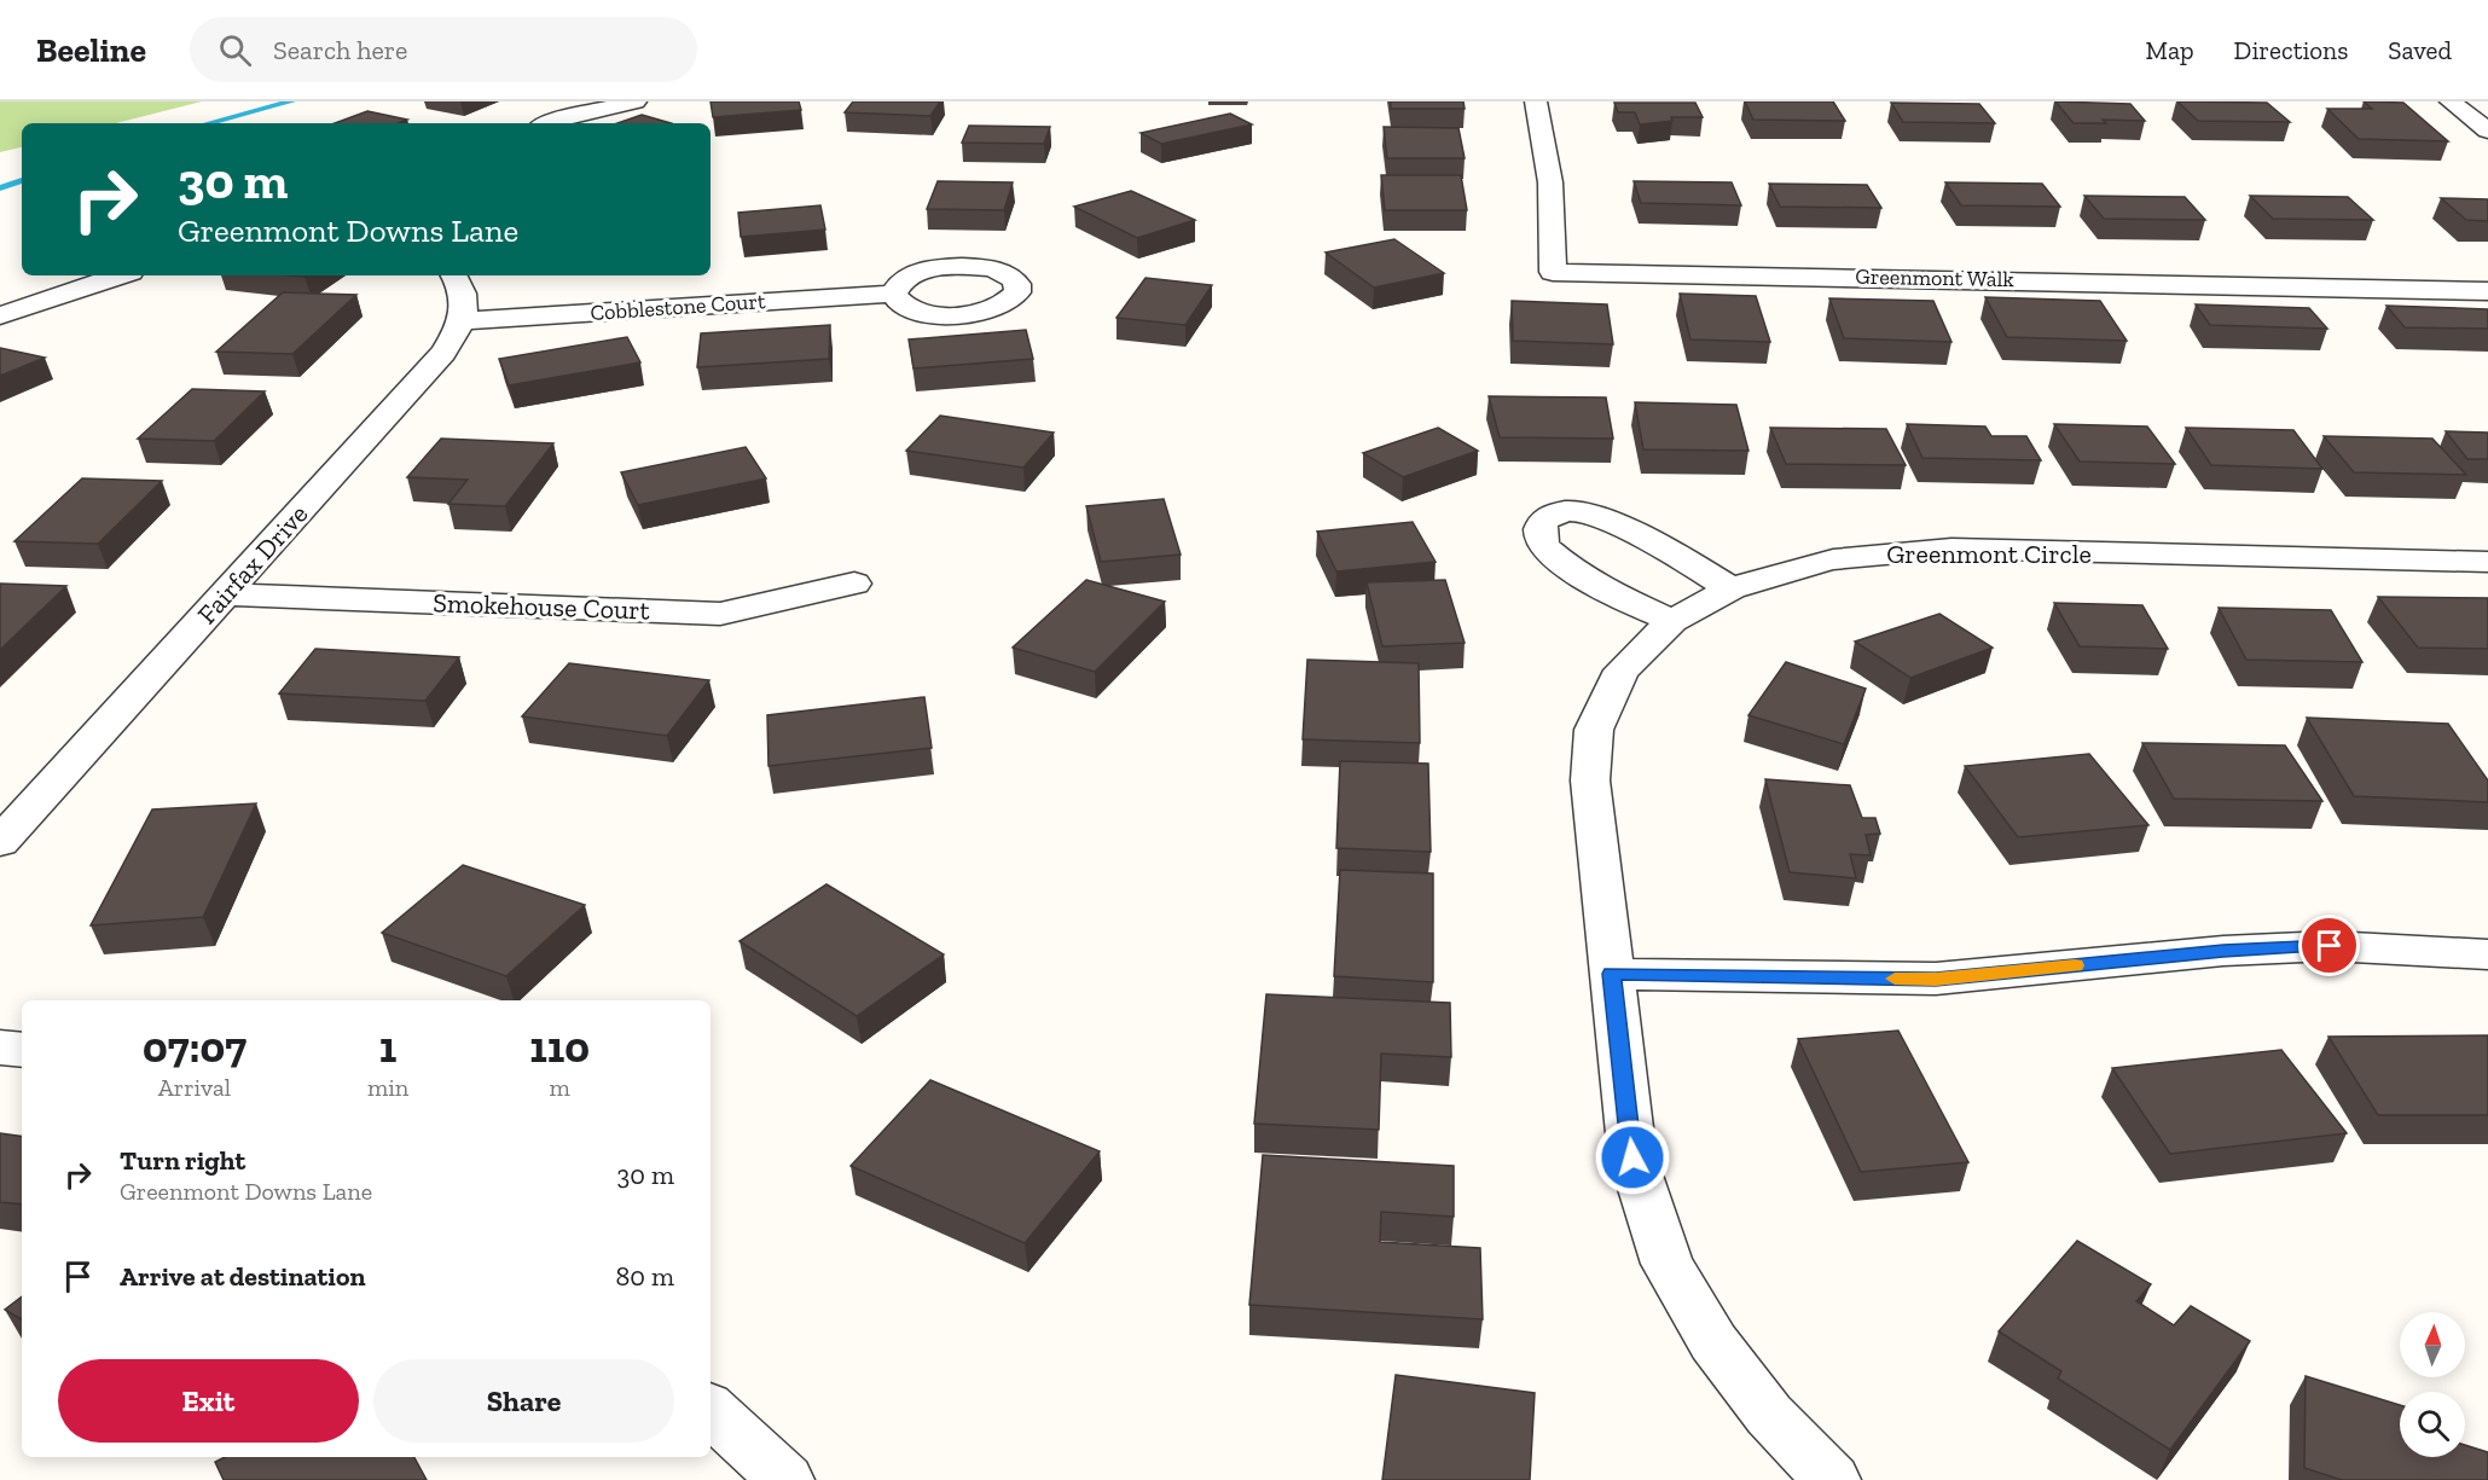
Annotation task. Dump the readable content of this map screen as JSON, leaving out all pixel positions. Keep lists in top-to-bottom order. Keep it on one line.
{"streets":{"street":["Greenmont Walk","Cobblestone Court","Greenmont Circle","Fairfax Drive","Smokehouse Court"]},"crossings":[["Cobblestone Court","Fairfax Drive"],["Fairfax Drive","Smokehouse Court"]],"north":"top","page":{"header":"Beeline","search":"Search here","nav":["Map","Directions","Saved"],"turn":["30 m","Greenmont Downs Lane"],"eta":["07:07","Arrival","1","min","110","m"],"list":[{"name":"Turn right","note":"Greenmont Downs Lane","value":"30 m"},{"name":"Arrive at destination","value":"80 m"}],"buttons":["Exit","Share"]}}
